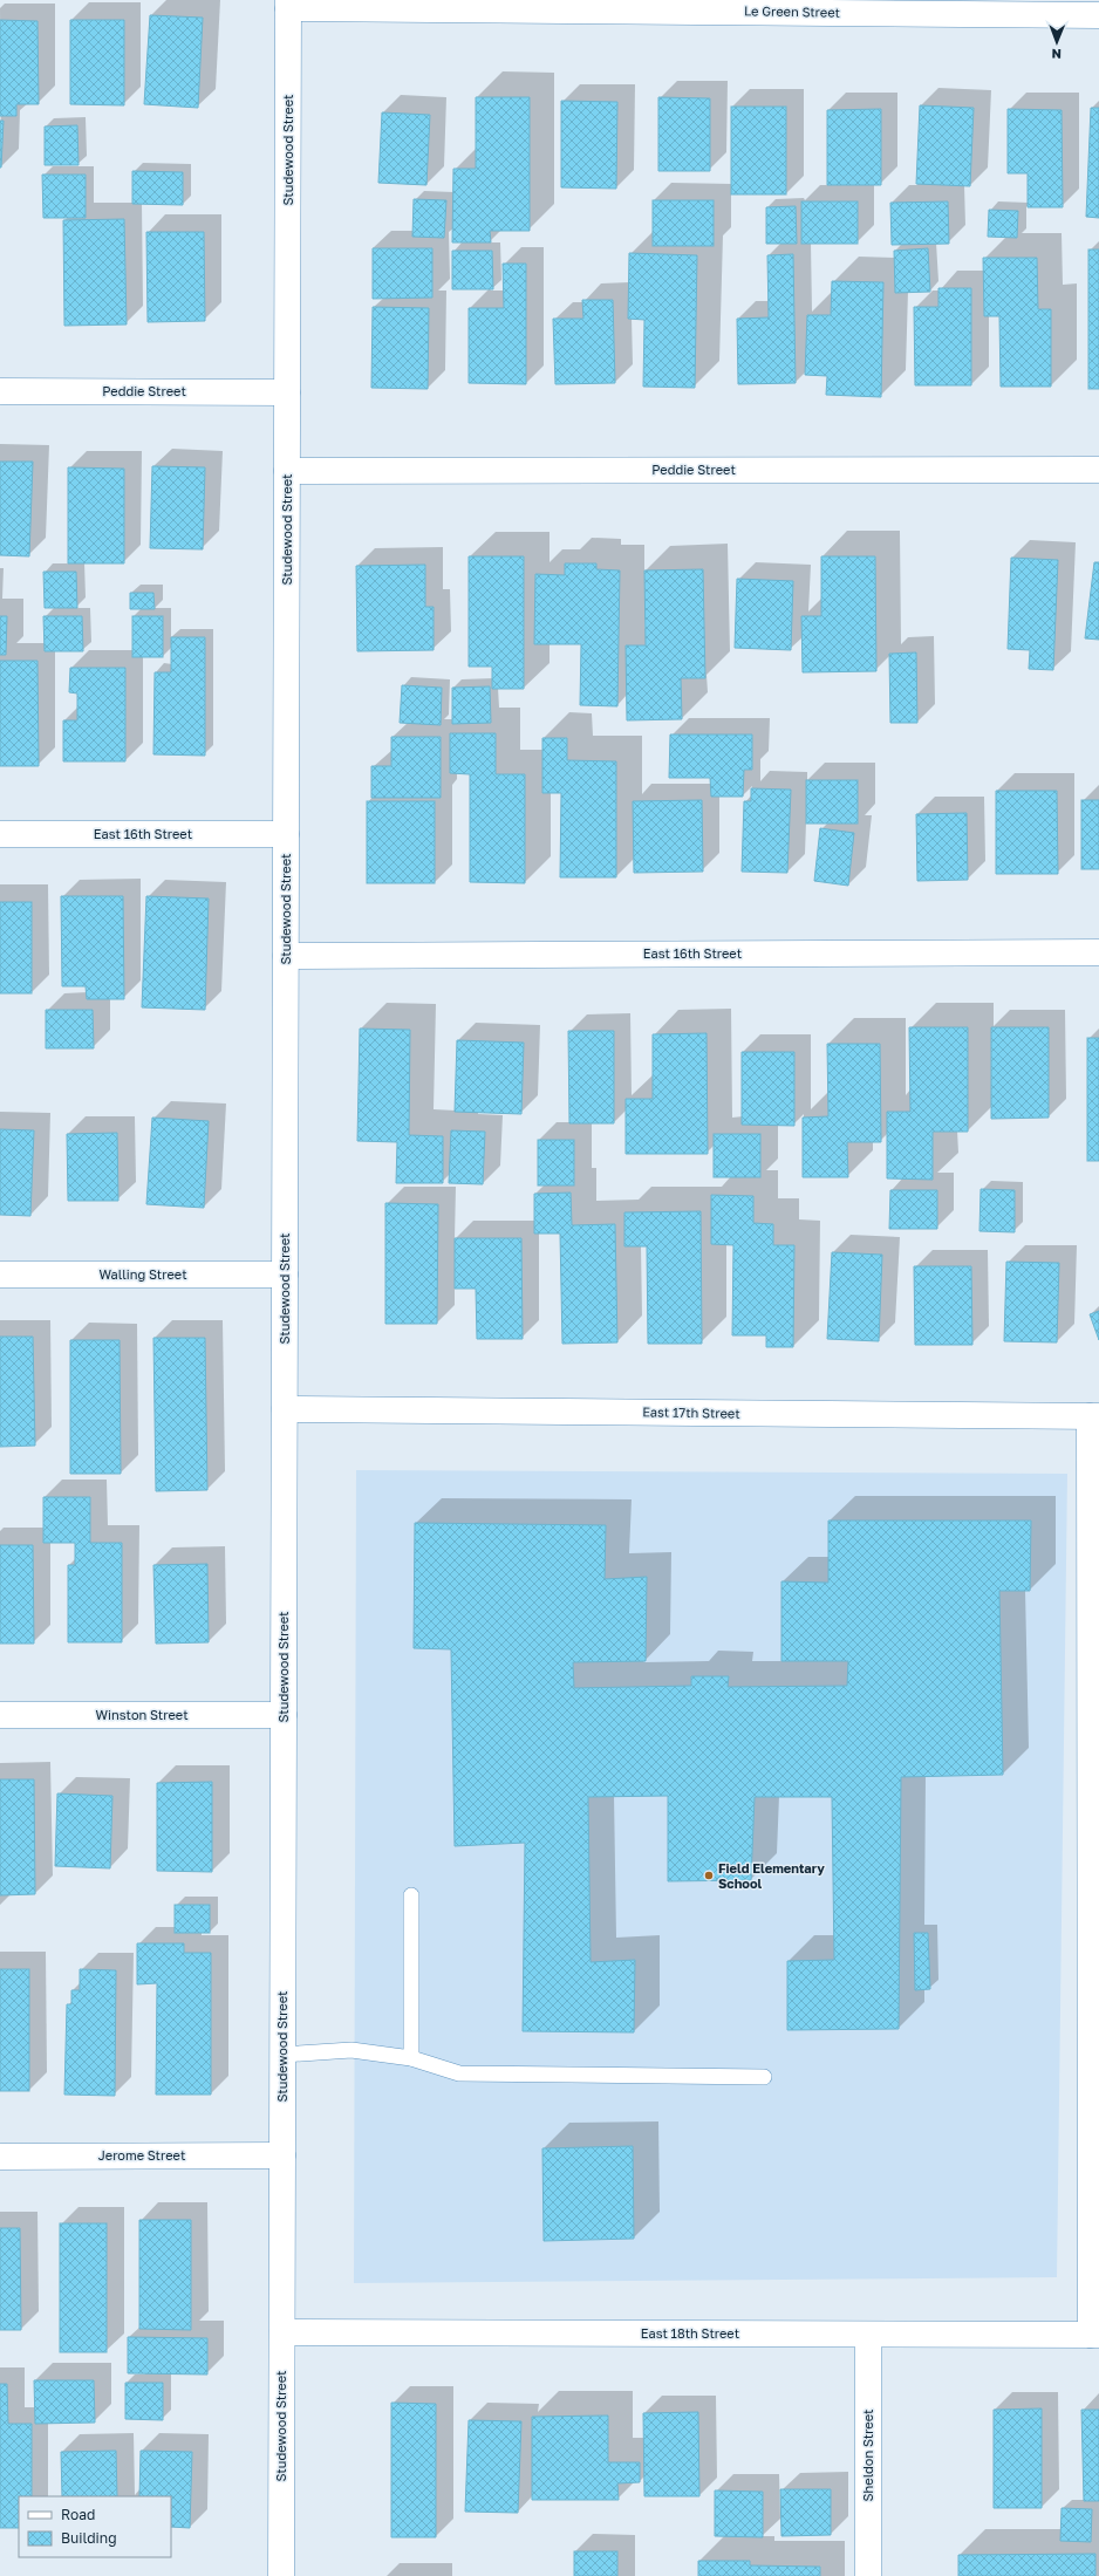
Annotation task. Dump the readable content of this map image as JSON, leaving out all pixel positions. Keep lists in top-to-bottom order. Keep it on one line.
{"streets":{"street":["Le Green Street","Studewood Street","Peddie Street","East 16th Street","Walling Street","East 17th Street","Winston Street","Jerome Street","East 18th Street","Sheldon Street"]},"crossings":[["Le Green Street","Studewood Street"],["Studewood Street","Peddie Street"],["Studewood Street","East 16th Street"],["Studewood Street","Walling Street"],["Studewood Street","East 17th Street"],["Studewood Street","Winston Street"],["Studewood Street","Jerome Street"],["Studewood Street","East 18th Street"],["East 18th Street","Sheldon Street"]],"places":["Field Elementary School"],"legend":["Road","Building"],"north":"bottom"}
